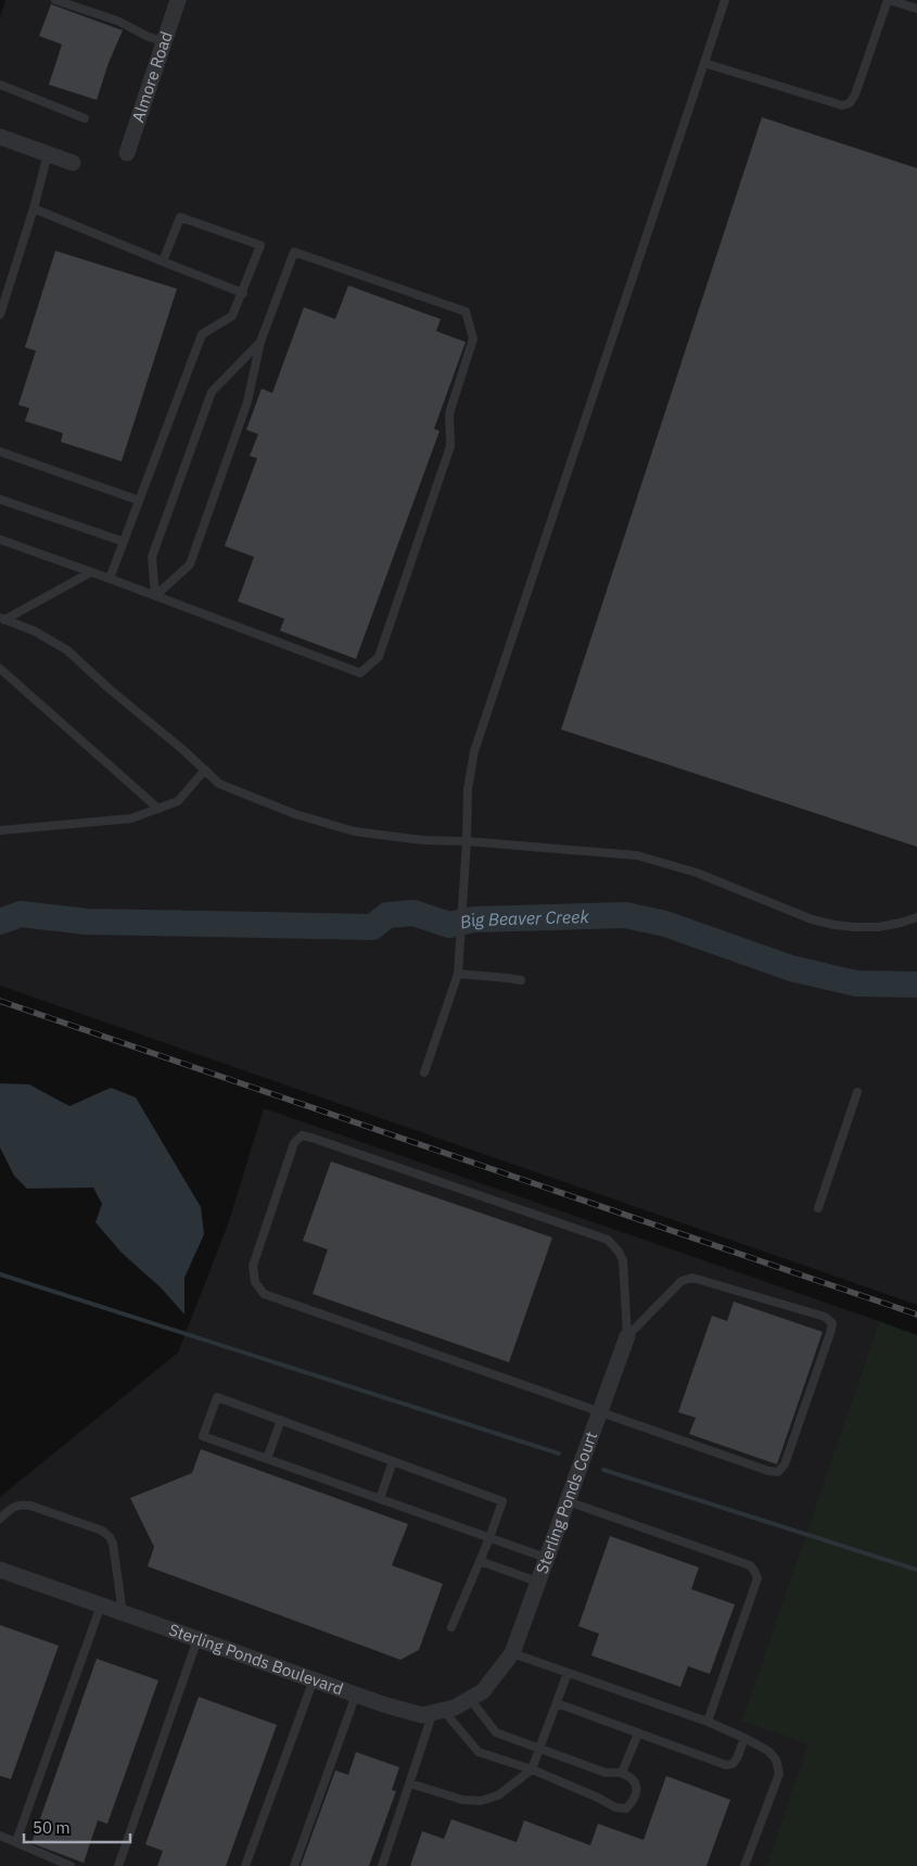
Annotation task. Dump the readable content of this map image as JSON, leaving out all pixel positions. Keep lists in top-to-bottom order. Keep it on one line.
{"streets":{"street":["Almore Road","Sterling Ponds Court","Sterling Ponds Boulevard"]},"crossings":[["Sterling Ponds Court","Sterling Ponds Boulevard"]],"water":["Big Beaver Creek"],"scale_bar":"50 m"}
